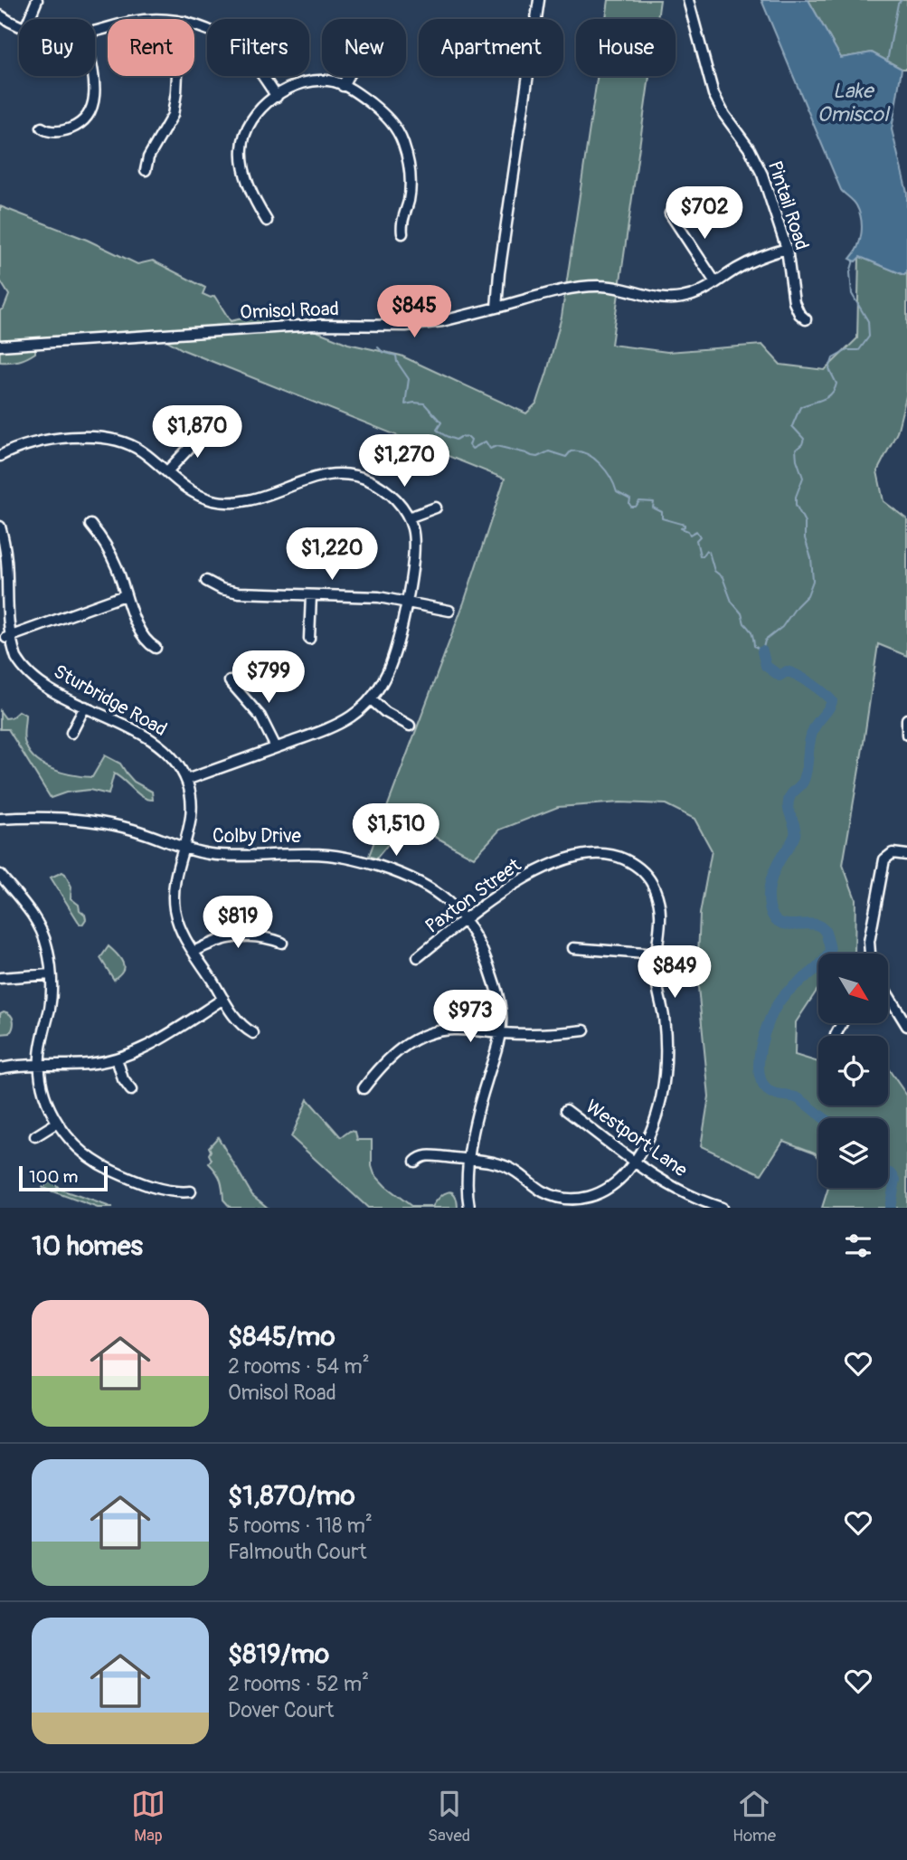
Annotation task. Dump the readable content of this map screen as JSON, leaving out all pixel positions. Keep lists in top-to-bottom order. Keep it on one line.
{"streets":{"street":["Pintail Road","Omisol Road","Sturbridge Road","Colby Drive","Paxton Street","Westport Lane"]},"crossings":[["Pintail Road","Omisol Road"],["Sturbridge Road","Colby Drive"],["Colby Drive","Paxton Street"],["Paxton Street","Westport Lane"]],"water":["Lake Omiscol"],"scale_bar":"100 m","north":"bottom right","page":{"chip":["Buy","Rent","Filters","New","Apartment","House"],"price":["$702","$845","$1,870","$1,270","$1,220","$799","$1,510","$819","$849","$973"],"scale":"100 m","heading":"10 homes","list":[{"name":"$845/mo","note":"2 rooms · 54 m² · Omisol Road"},{"name":"$1,870/mo","note":"5 rooms · 118 m² · Falmouth Court"},{"name":"$819/mo","note":"2 rooms · 52 m² · Dover Court"}],"tabs":["Map","Saved","Home"]}}
